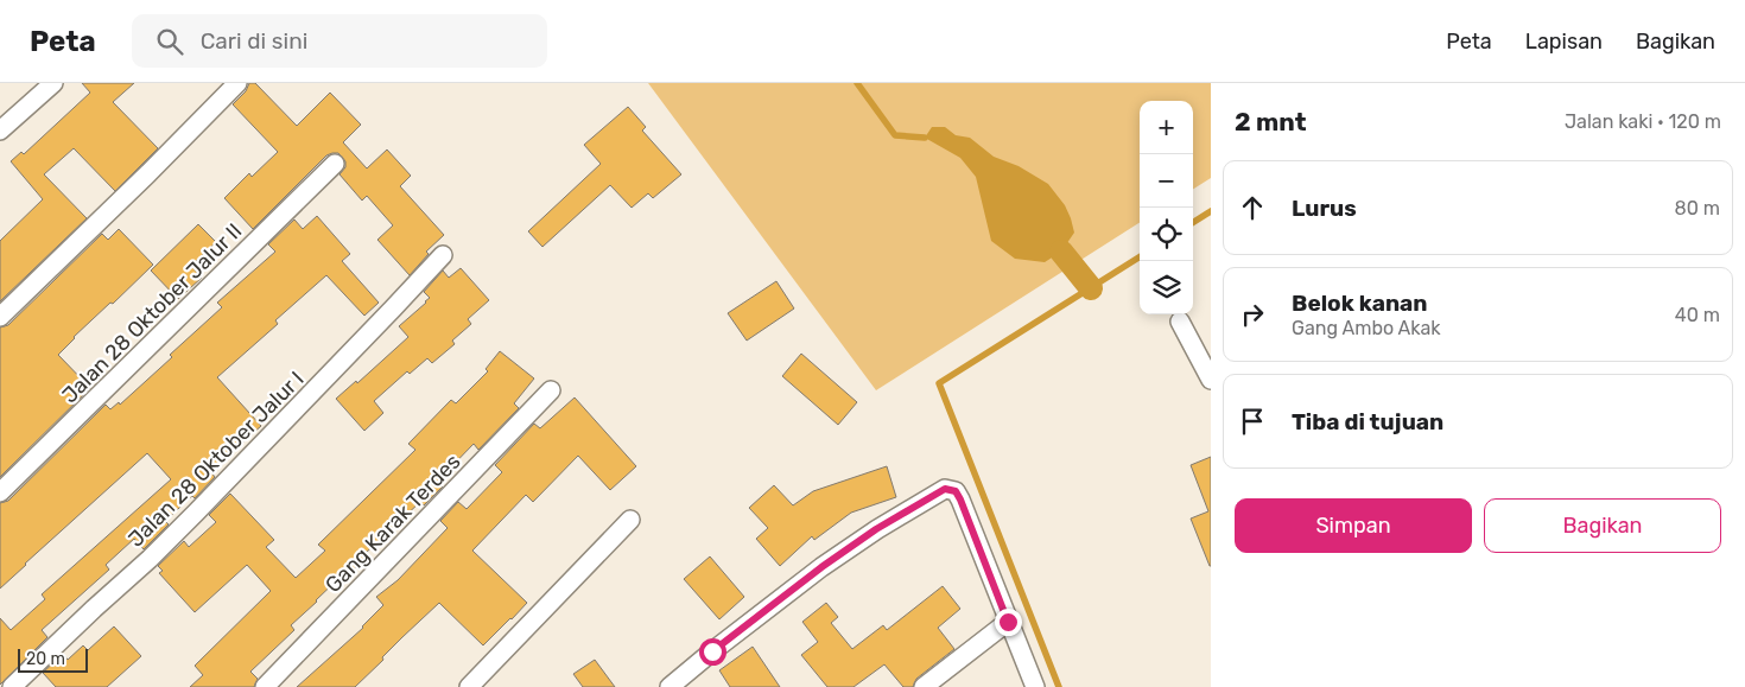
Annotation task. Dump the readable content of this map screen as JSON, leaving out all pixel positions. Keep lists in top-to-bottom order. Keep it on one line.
{"streets":{"street":["Jalan 28 Oktober Jalur II","Jalan 28 Oktober Jalur I","Gang Karak Terdes"]},"scale_bar":"20 m","page":{"header":"Peta","search":"Cari di sini","nav":["Peta","Lapisan","Bagikan"],"heading":["2 mnt","Jalan kaki · 120 m"],"map_buttons":["+","−"],"list":[["Lurus","80 m"],["Belok kanan","Gang Ambo Akak","40 m"],"Tiba di tujuan"],"buttons":["Simpan","Bagikan"],"scale":"20 m"}}
